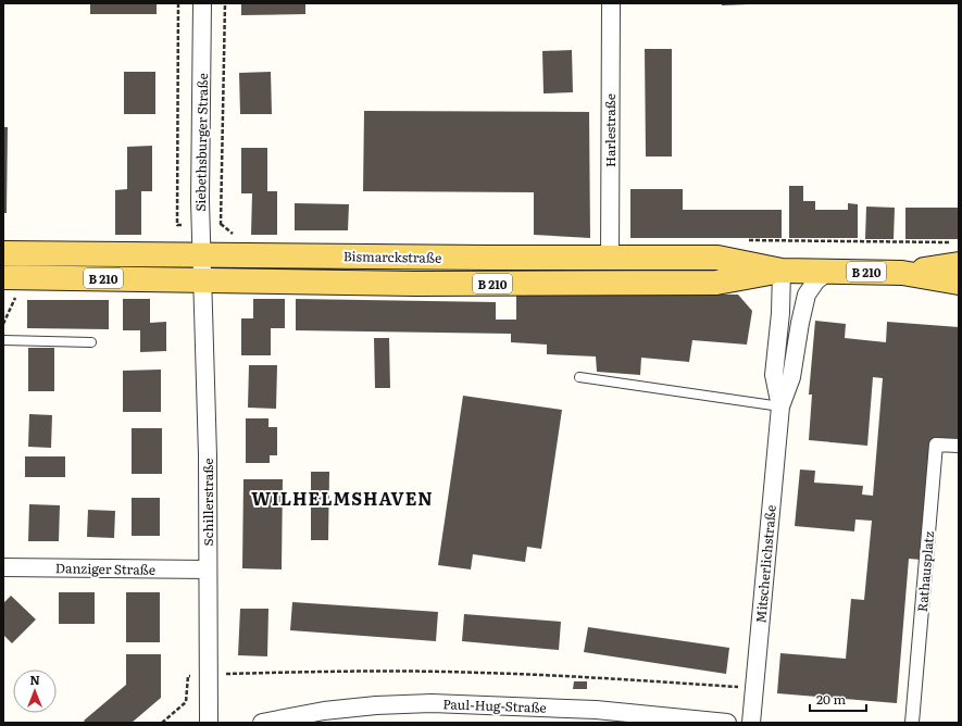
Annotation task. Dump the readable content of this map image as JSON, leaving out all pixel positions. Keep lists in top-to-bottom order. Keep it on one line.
{"streets":{"main road":["Bismarckstraße","B 210"],"street":["Harlestraße","Siebethsburger Straße","Schillerstraße","Mitscherlichstraße","Danziger Straße","Rathausplatz","Paul-Hug-Straße"]},"crossings":[["Harlestraße","Bismarckstraße"],["Siebethsburger Straße","Bismarckstraße"],["Siebethsburger Straße","Schillerstraße"],["Bismarckstraße","Schillerstraße"],["Bismarckstraße","Mitscherlichstraße"],["Schillerstraße","Danziger Straße"]],"districts":["WILHELMSHAVEN"],"scale_bar":"20 m","north":"top"}
